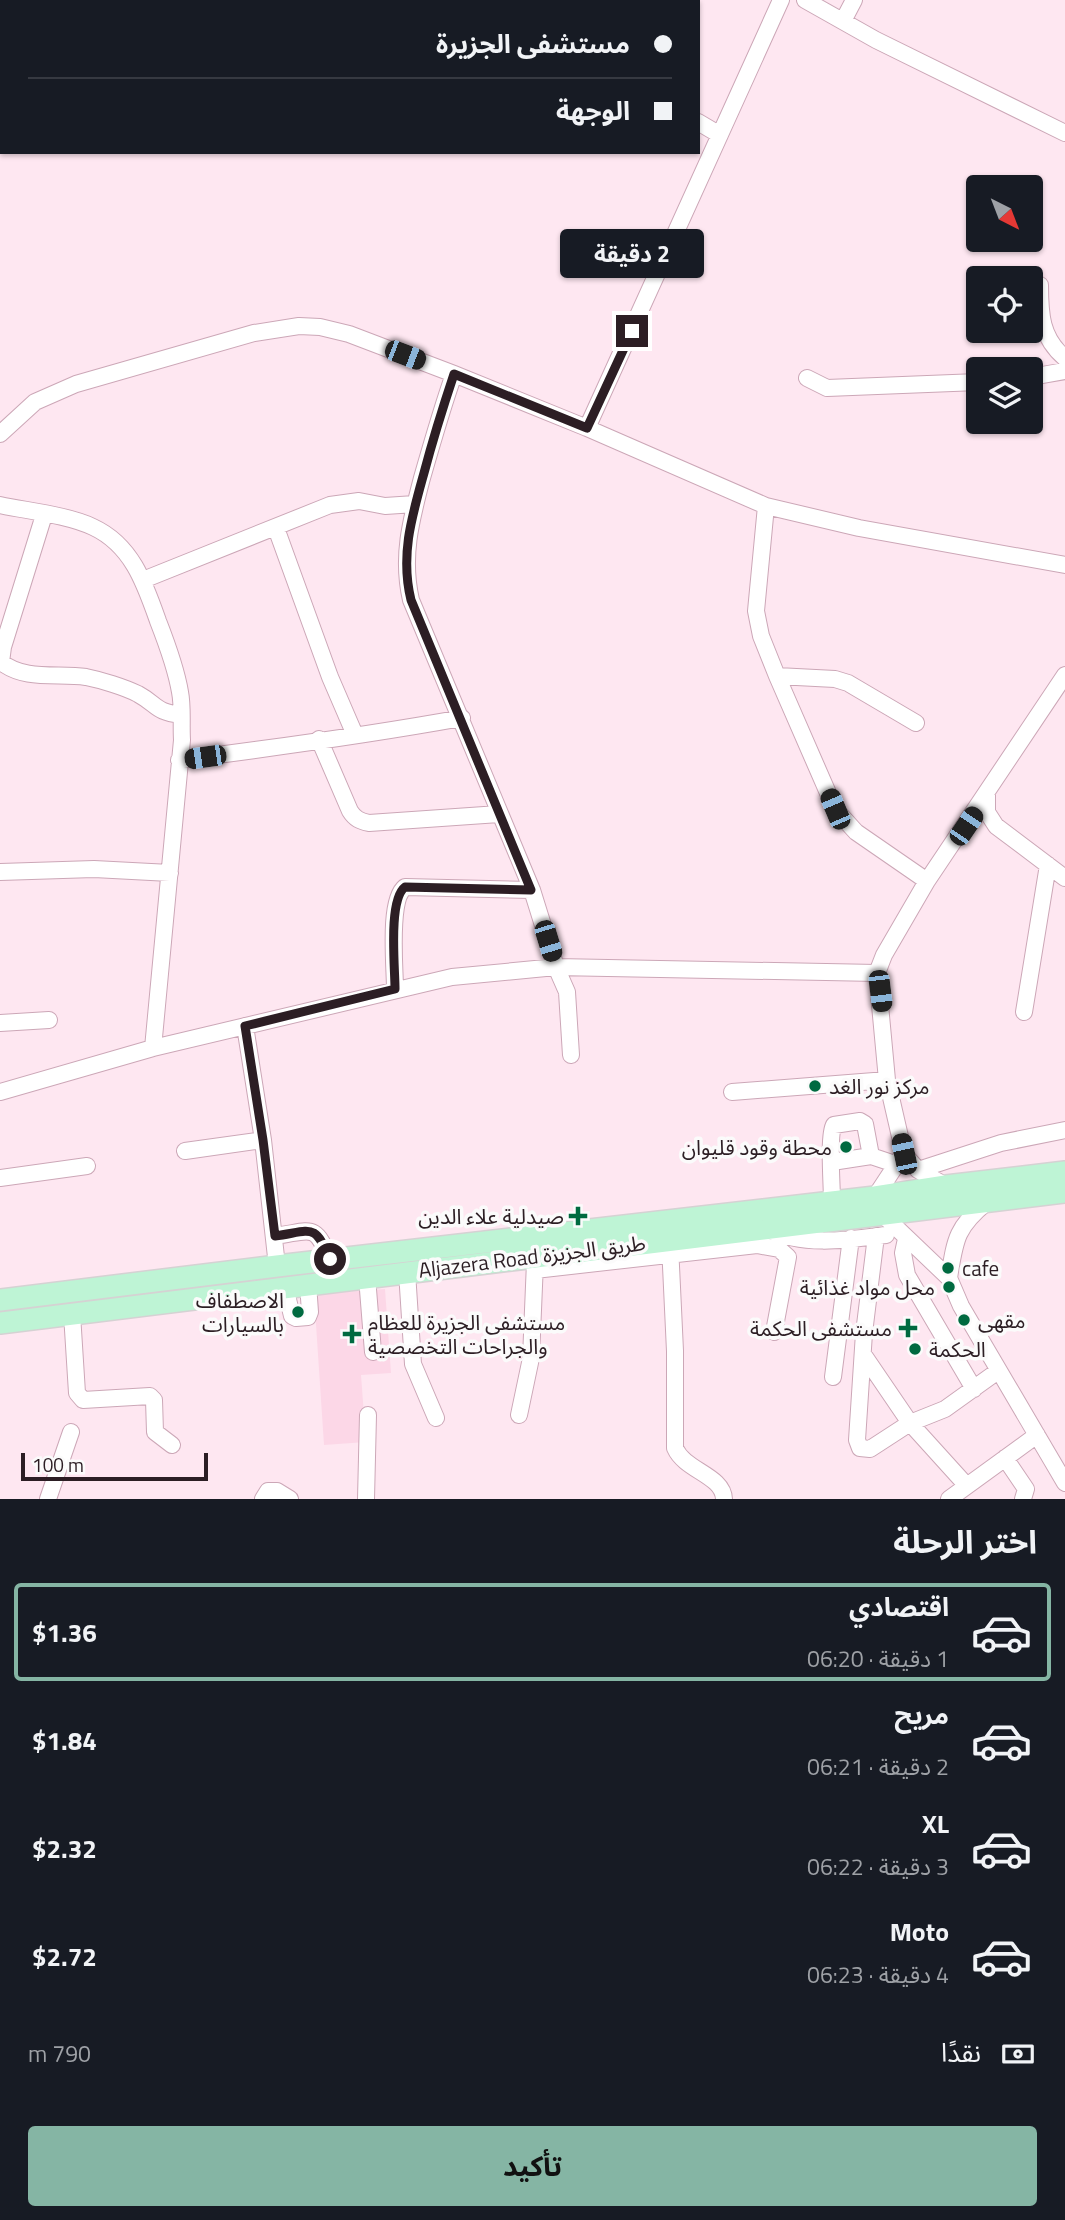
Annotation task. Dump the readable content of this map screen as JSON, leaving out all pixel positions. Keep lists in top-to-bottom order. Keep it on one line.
{"streets":{"main road":["Aljazera Road طريق الجزيزة"]},"places":{"other":["مركز نور الغد","محطة وقود قليوان","cafe","محل مواد غذائية","الاصطفاف بالسيارات","مقهى","الحكمة"],"health":["صيدلية علاء الدين","مستشفى الحكمة","مستشفى الجزيرة للعظام والجراحات التخصصية"]},"scale_bar":"100 m","north":"bottom right","page":{"banner":["مستشفى الجزيرة","الوجهة"],"bubble":"2 دقيقة","scale":"100 m","heading":"اختر الرحلة","list":[{"name":"اقتصادي","note":"1 دقيقة · 06:20","value":"$1.36"},{"name":"مريح","note":"2 دقيقة · 06:21","value":"$1.84"},{"name":"XL","note":"3 دقيقة · 06:22","value":"$2.32"},{"name":"Moto","note":"4 دقيقة · 06:23","value":"$2.72"}],"pay":["نقدًا","790 m"],"buttons":"تأكيد"}}
